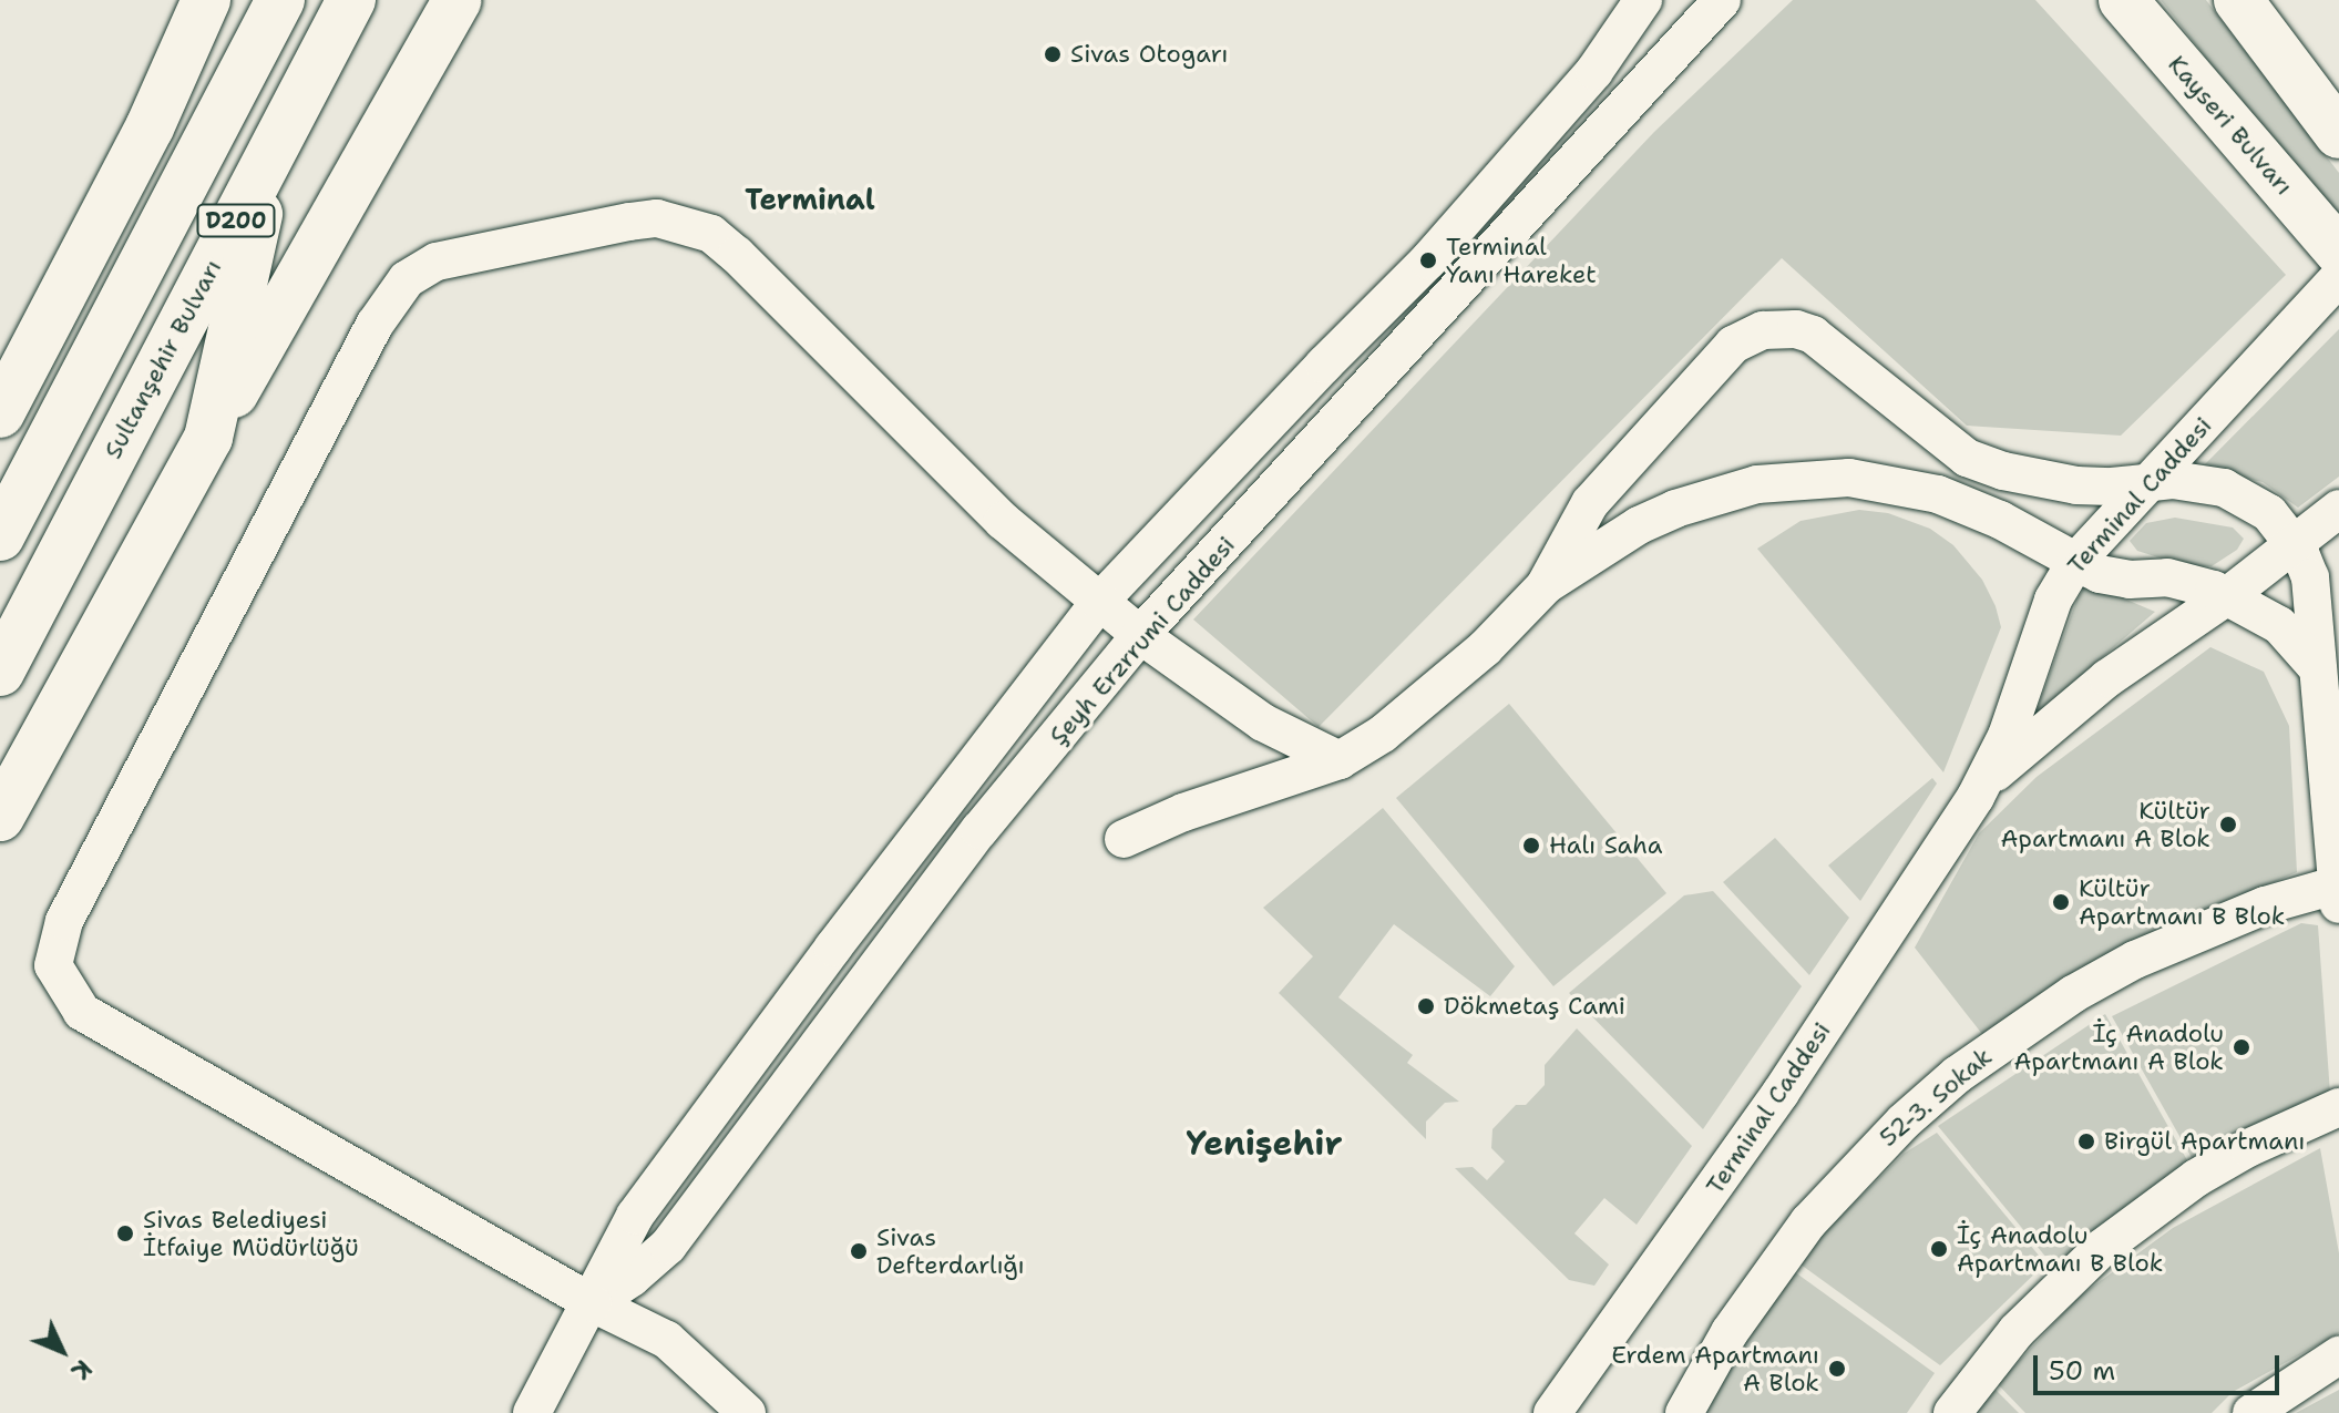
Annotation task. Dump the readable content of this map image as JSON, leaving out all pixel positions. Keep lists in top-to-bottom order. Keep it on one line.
{"streets":{"main road":["Kayseri Bulvarı","D200","Sultanşehir Bulvarı"],"street":["Terminal Caddesi","Şeyh Erzrrumi Caddesi","52-3. Sokak"]},"districts":["Terminal","Yenişehir"],"places":["Sivas Otogarı","Terminal Yanı Hareket","Kültür Apartmanı A Blok","Halı Saha","Kültür Apartmanı B Blok","Dökmetaş Cami","İç Anadolu Apartmanı A Blok","Birgül Apartmanı","Sivas Belediyesi İtfaiye Müdürlüğü","İç Anadolu Apartmanı B Blok","Sivas Defterdarlığı","Erdem Apartmanı A Blok"],"scale_bar":"50 m","north":"bottom right"}
